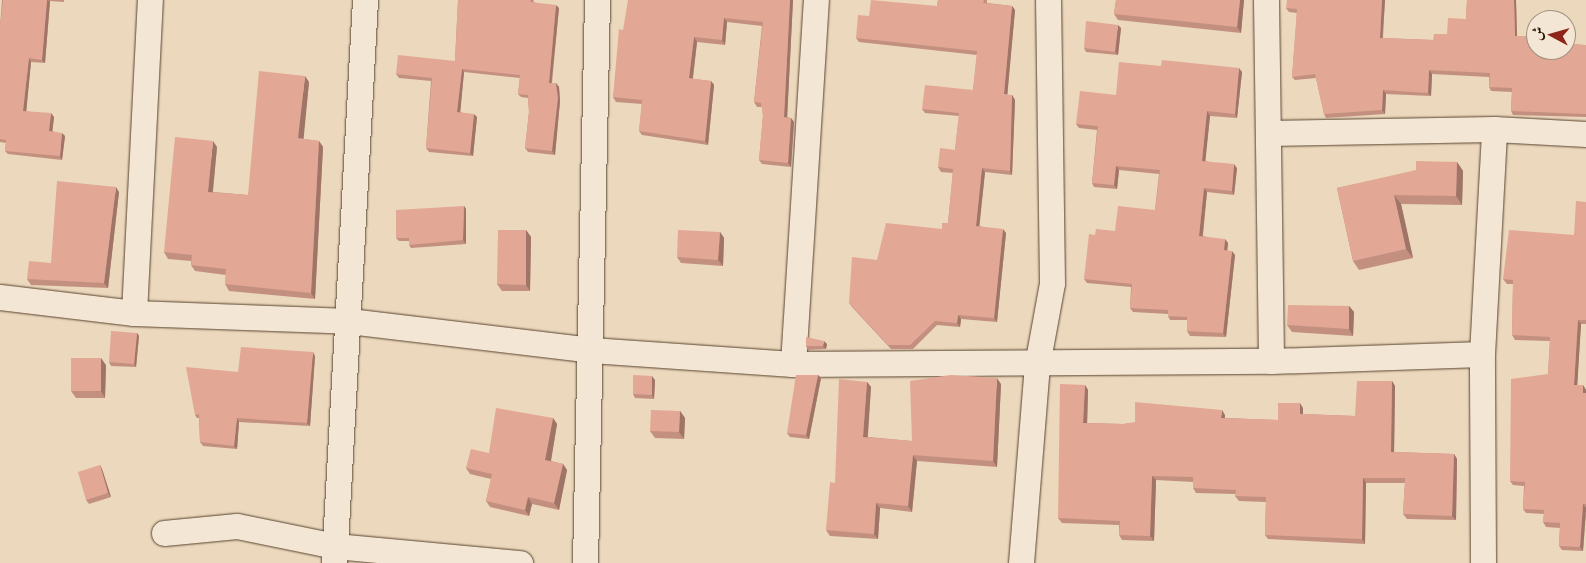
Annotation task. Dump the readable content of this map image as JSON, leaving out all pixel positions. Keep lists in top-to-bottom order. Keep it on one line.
{"north":"left"}
